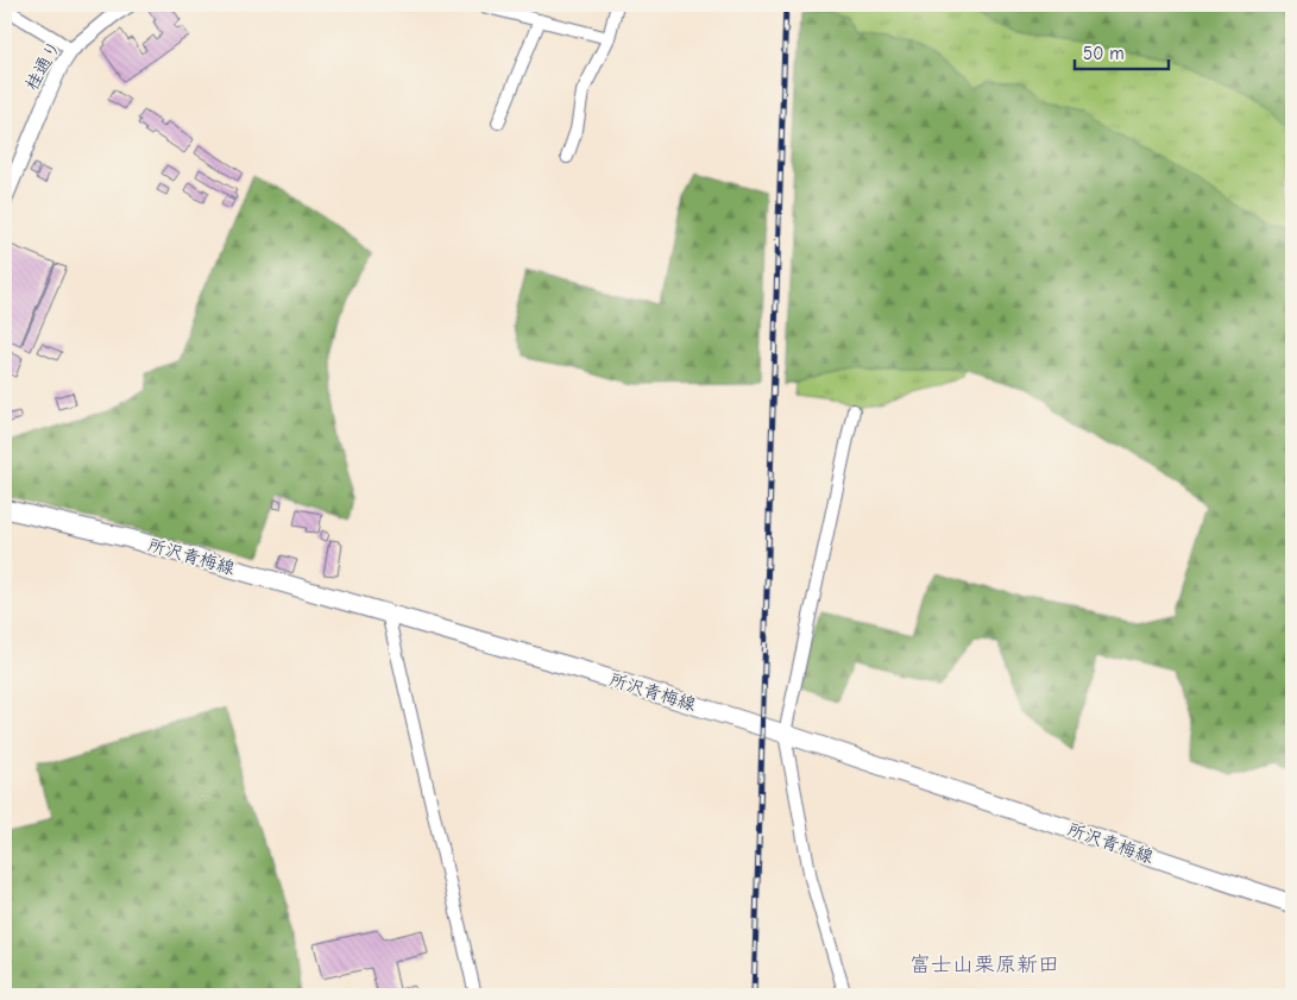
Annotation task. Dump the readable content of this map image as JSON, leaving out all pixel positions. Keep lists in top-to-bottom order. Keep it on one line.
{"streets":{"main road":["所沢青梅線"],"street":["桂通り"]},"districts":["富士山栗原新田"],"scale_bar":"50 m"}
